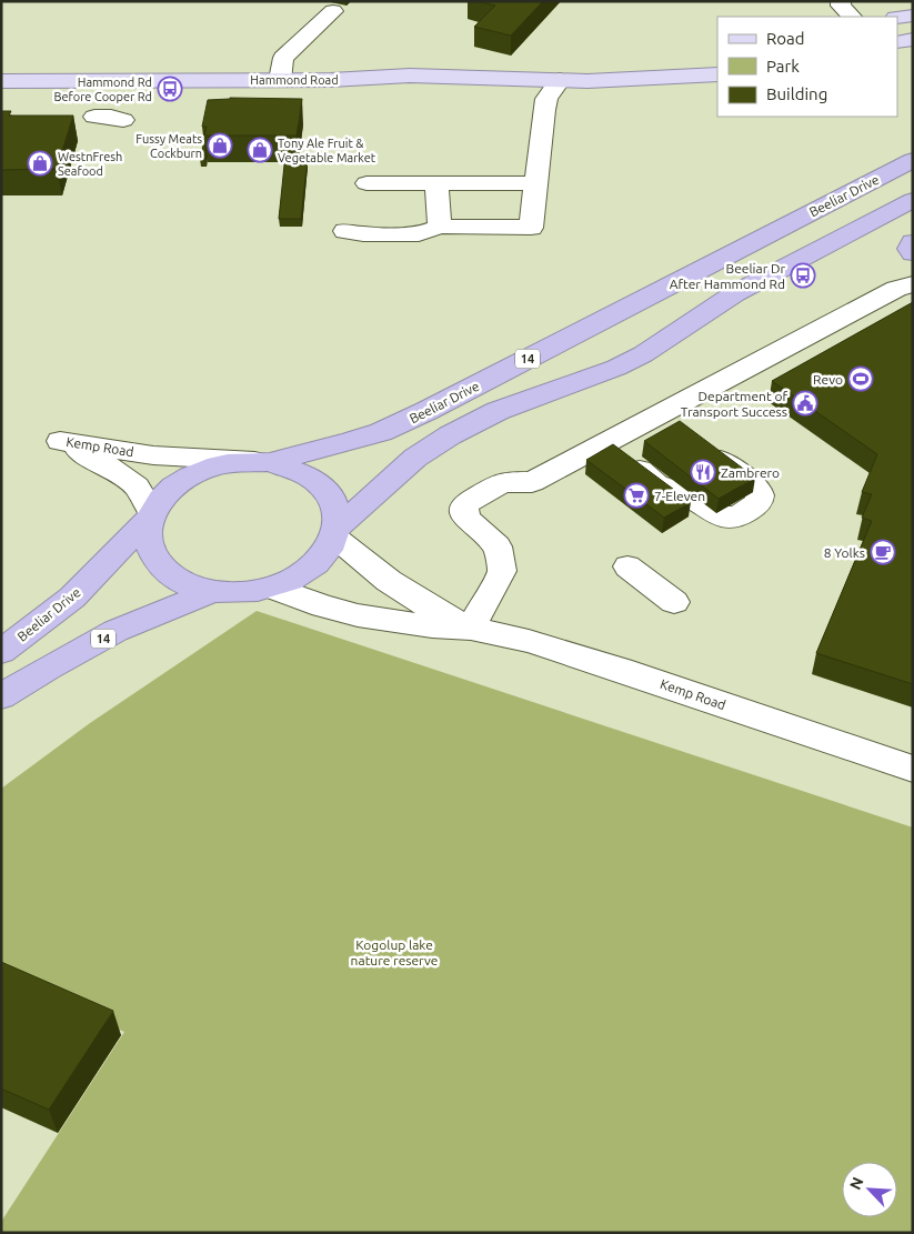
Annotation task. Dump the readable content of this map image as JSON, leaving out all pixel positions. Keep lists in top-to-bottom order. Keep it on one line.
{"streets":{"highway":["Beeliar Drive","14"],"main road":["Hammond Road"],"street":["Kemp Road"]},"crossings":[["Beeliar Drive","14"],["Beeliar Drive","Kemp Road"],["14","Kemp Road"]],"parks":["Kogolup lake nature reserve"],"places":{"bus stop":["Hammond Rd Before Cooper Rd","Beeliar Dr After Hammond Rd"],"shop":["Fussy Meats Cockburn","Tony Ale Fruit & Vegetable Market","WestnFresh Seafood"],"sports":["Revo"],"public building":["Department of Transport Success"],"restaurant":["Zambrero"],"supermarket":["7-Eleven"],"cafe":["8 Yolks"]},"legend":["Road","Park","Building"],"north":"top left"}
